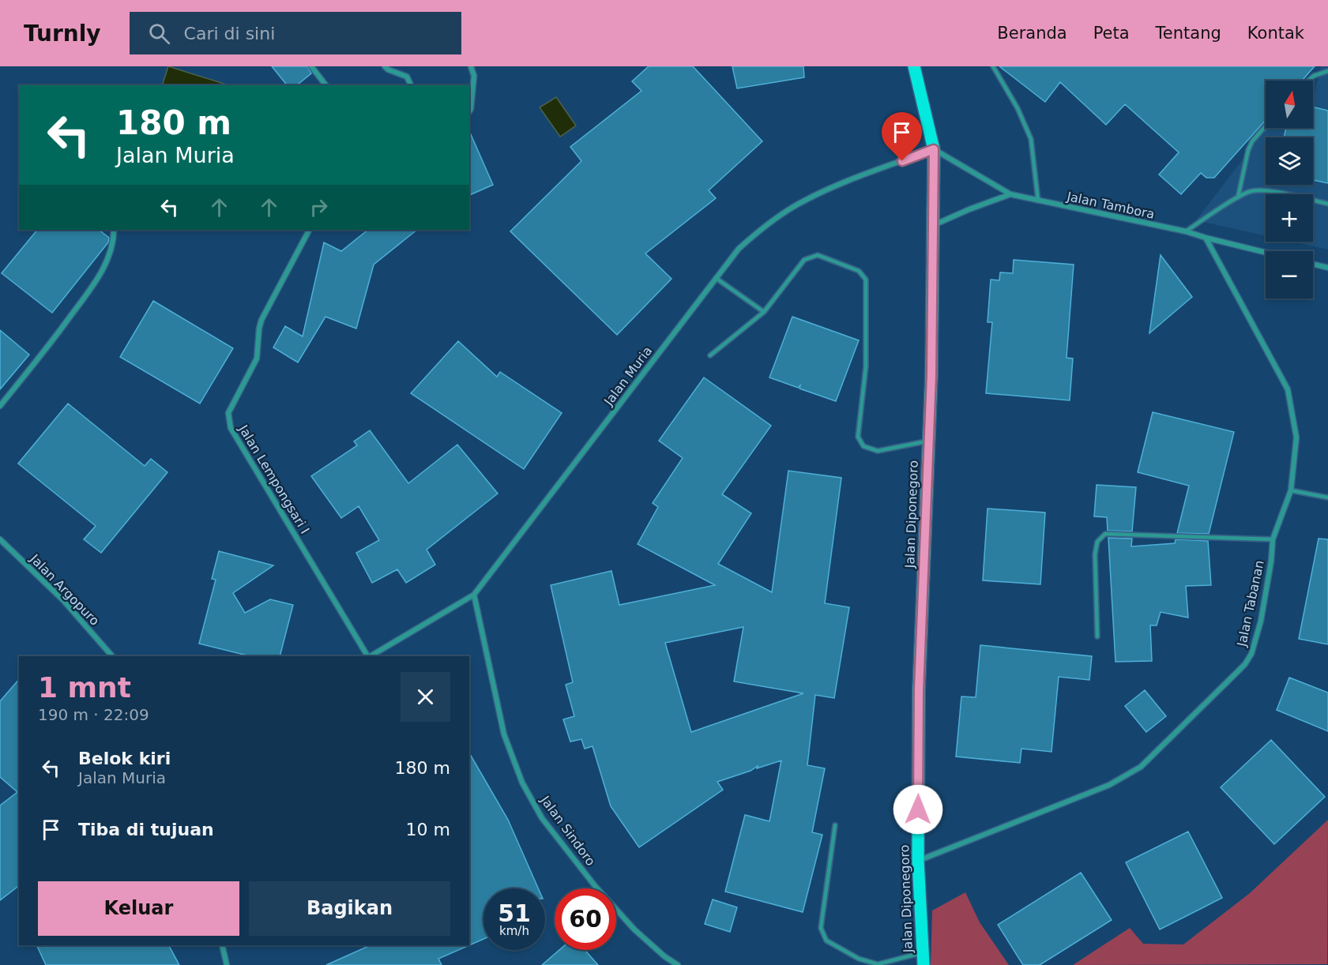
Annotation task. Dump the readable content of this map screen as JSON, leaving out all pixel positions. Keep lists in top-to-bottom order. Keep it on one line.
{"streets":{"main road":["Jalan Diponegoro"],"street":["Jalan Tambora","Jalan Muria","Jalan Lempongsari I","Jalan Argopuro","Jalan Tabanan","Jalan Sindoro"]},"crossings":[["Jalan Tambora","Jalan Muria"],["Jalan Tambora","Jalan Diponegoro"],["Jalan Tambora","Jalan Tabanan"],["Jalan Muria","Jalan Diponegoro"],["Jalan Muria","Jalan Sindoro"],["Jalan Diponegoro","Jalan Tabanan"]],"north":"top","page":{"header":"Turnly","search":"Cari di sini","nav":["Beranda","Peta","Tentang","Kontak"],"map_buttons":["+","−"],"turn":["180 m","Jalan Muria"],"heading":["1 mnt","190 m · 22:09"],"list":[{"name":"Belok kiri","note":"Jalan Muria","value":"180 m"},{"name":"Tiba di tujuan","value":"10 m"}],"buttons":["Keluar","Bagikan"],"speed":"51 km/h","limit":"60"}}
